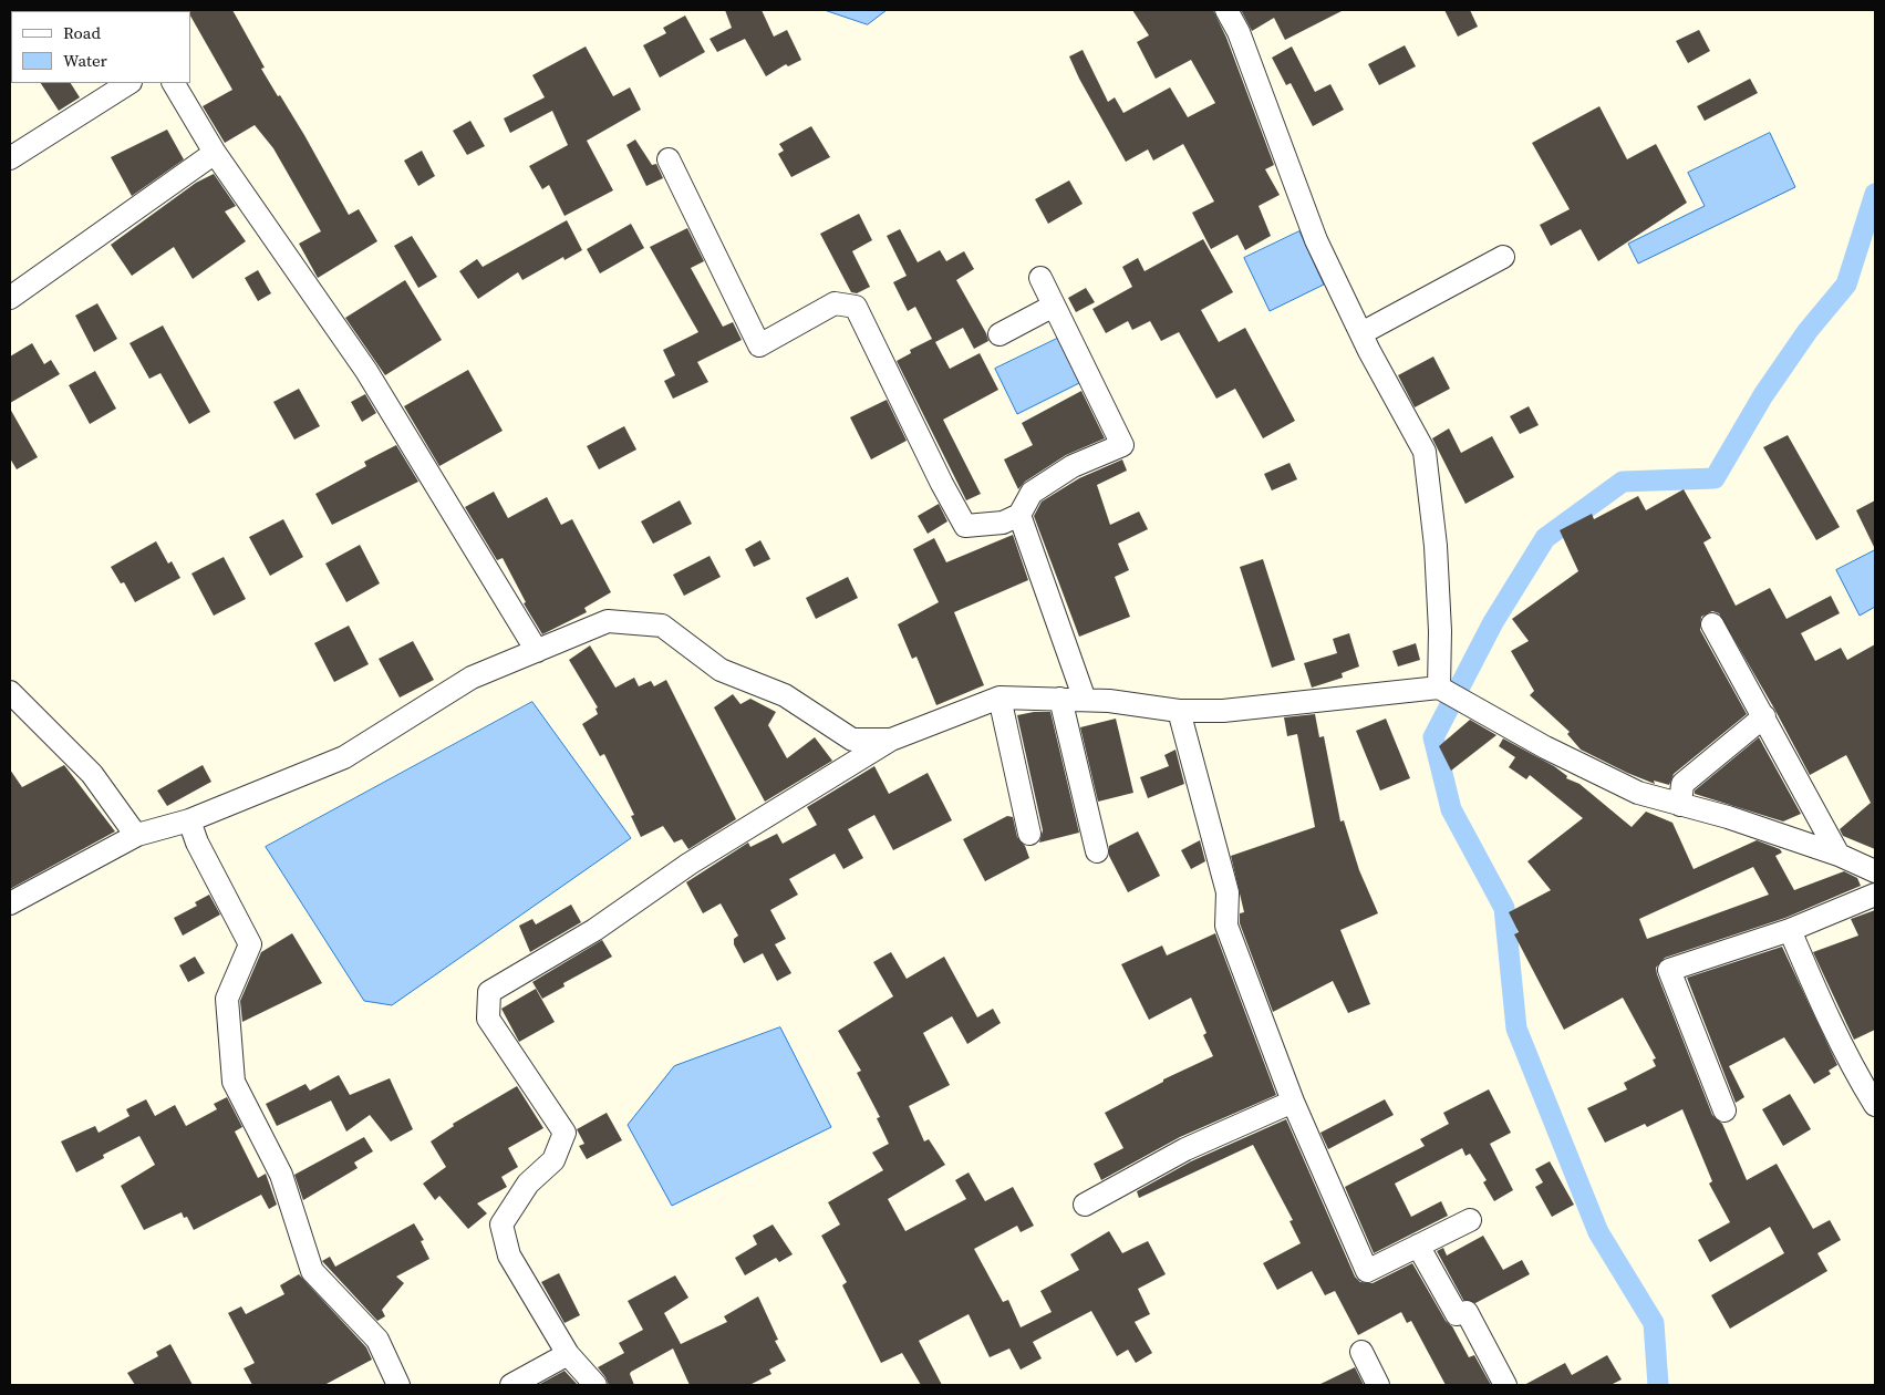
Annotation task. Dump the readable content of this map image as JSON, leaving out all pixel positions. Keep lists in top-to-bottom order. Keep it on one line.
{"legend":["Road","Water"]}
